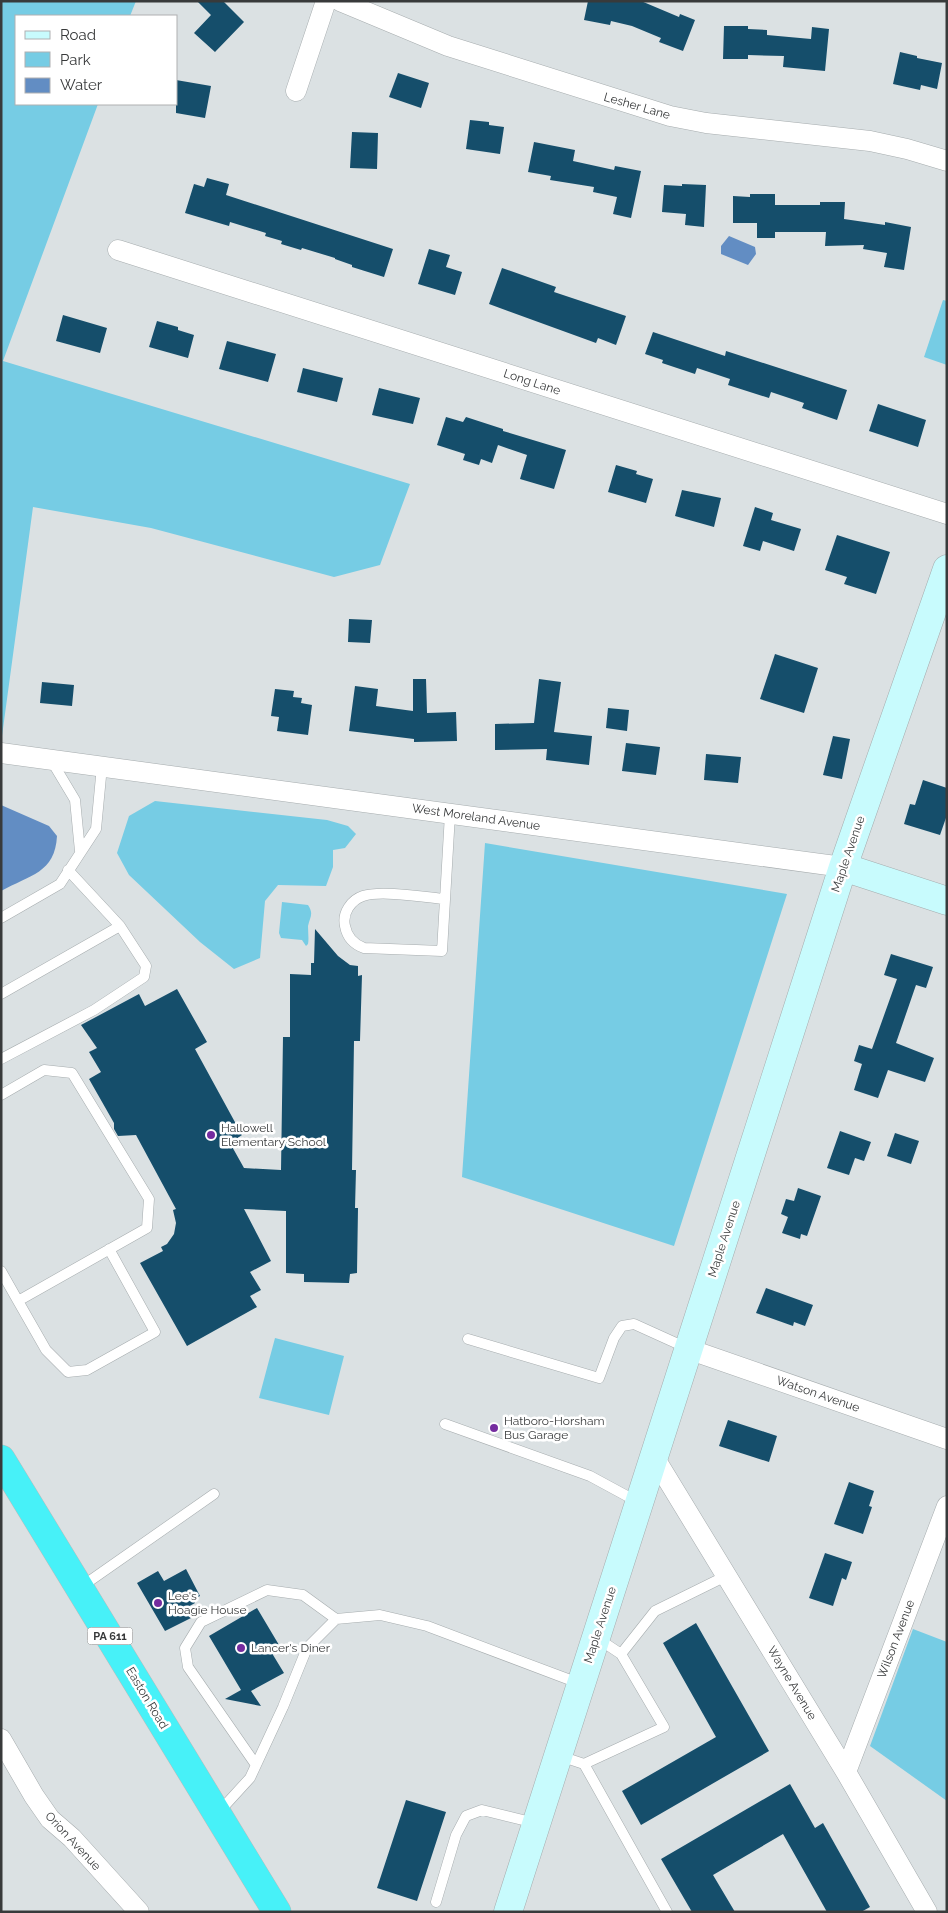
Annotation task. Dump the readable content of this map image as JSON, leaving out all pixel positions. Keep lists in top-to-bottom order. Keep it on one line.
{"streets":{"highway":["PA 611","Easton Road"],"street":["Lesher Lane","Long Lane","West Moreland Avenue","Maple Avenue","Watson Avenue","Wilson Avenue","Wayne Avenue","Orion Avenue"]},"crossings":[["West Moreland Avenue","Maple Avenue"],["Maple Avenue","Watson Avenue"],["Maple Avenue","Wayne Avenue"],["Wilson Avenue","Wayne Avenue"]],"places":["Hallowell Elementary School","Hatboro-Horsham Bus Garage","Lee's Hoagie House","Lancer's Diner"],"legend":["Road","Park","Water"]}
